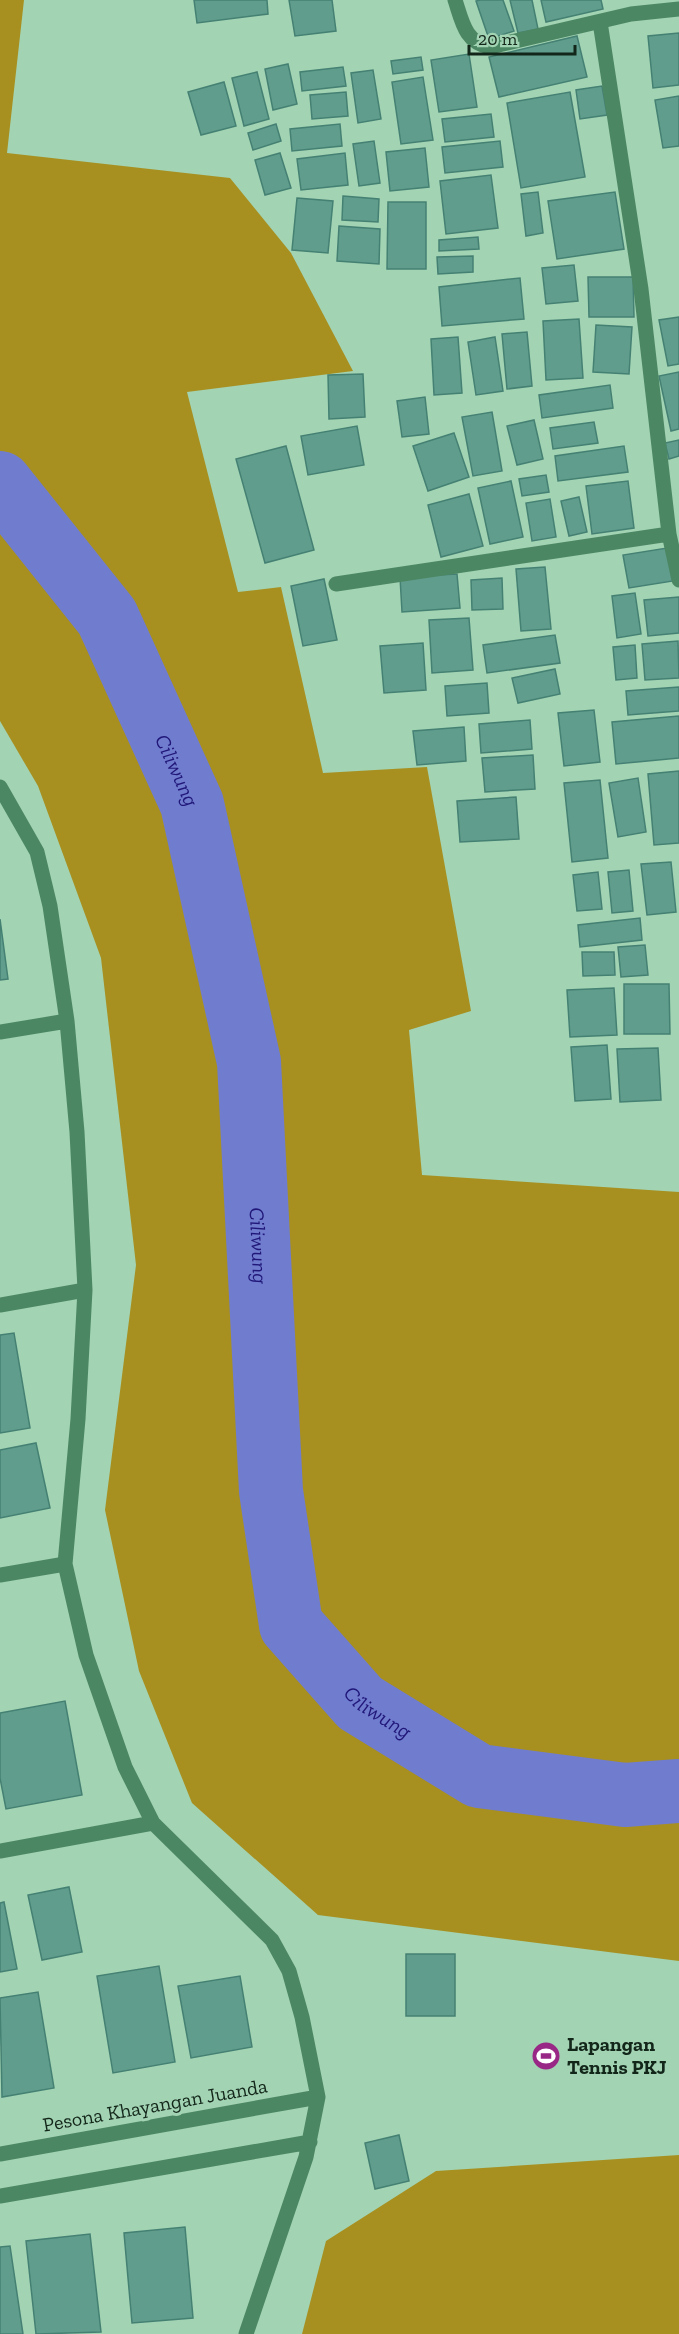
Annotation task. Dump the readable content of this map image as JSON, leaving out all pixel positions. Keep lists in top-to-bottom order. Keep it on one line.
{"streets":{"street":["Pesona Khayangan Juanda"]},"water":["Ciliwung"],"places":{"sports":["Lapangan Tennis PKJ"]},"scale_bar":"20 m"}
